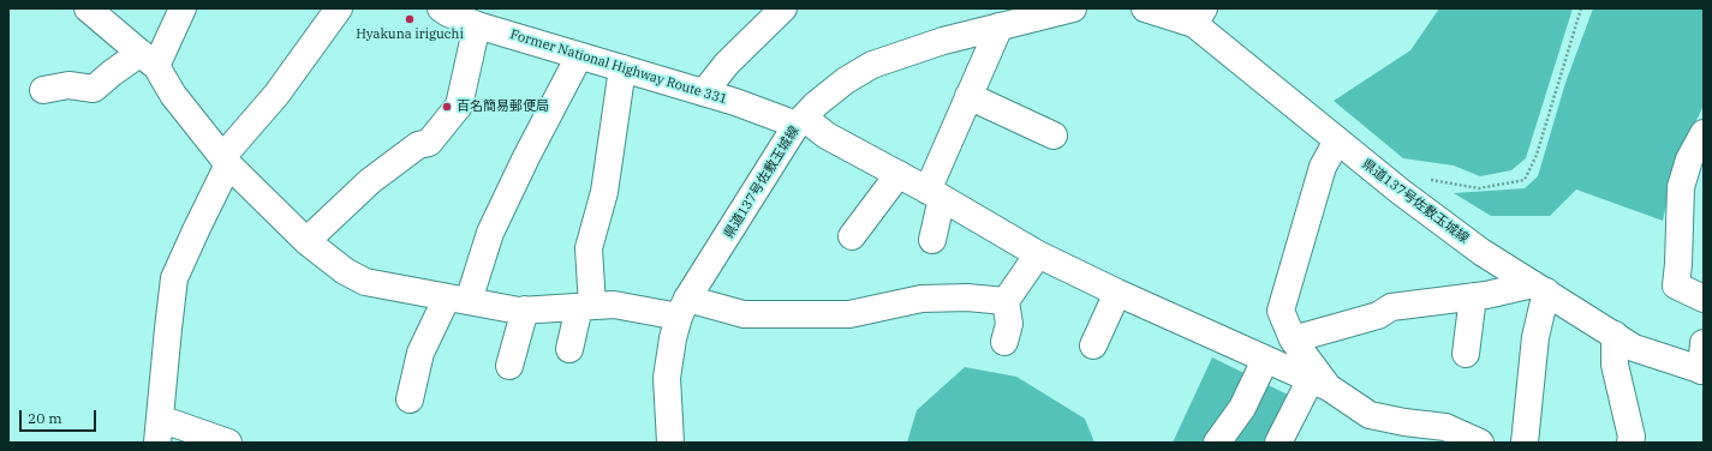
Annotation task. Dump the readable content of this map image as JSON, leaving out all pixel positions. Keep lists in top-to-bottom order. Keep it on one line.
{"streets":{"street":["Former National Highway Route 331","県道137号佐敷玉城線"]},"crossings":[["Former National Highway Route 331","県道137号佐敷玉城線"]],"places":["Hyakuna iriguchi","百名簡易郵便局"],"scale_bar":"20 m"}
